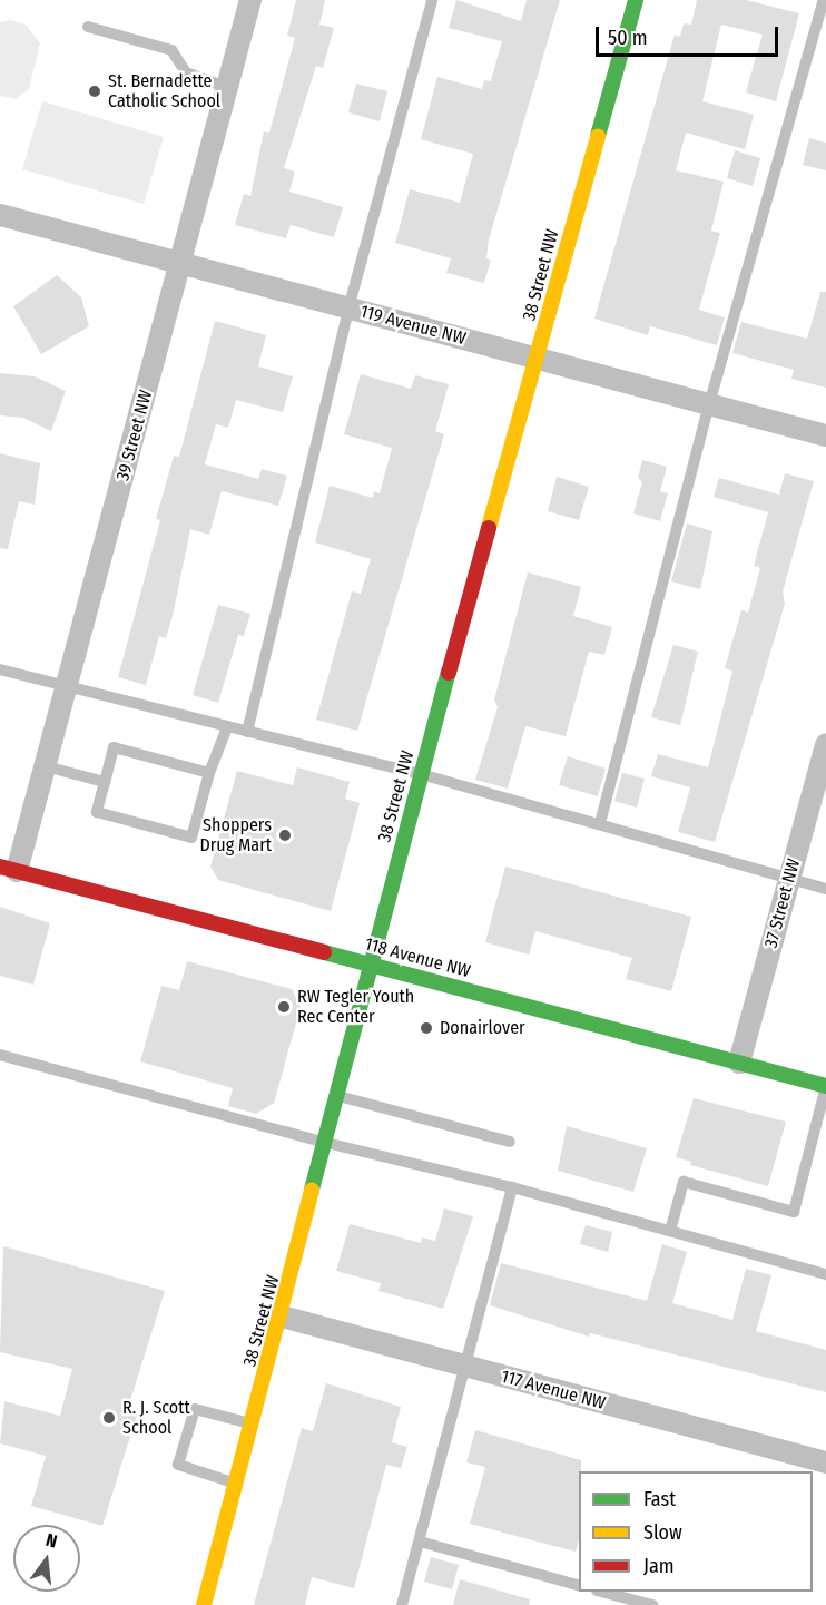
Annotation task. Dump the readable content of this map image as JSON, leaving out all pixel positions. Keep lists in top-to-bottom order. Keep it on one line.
{"streets":{"street":["38 Street NW","119 Avenue NW","39 Street NW","37 Street NW","118 Avenue NW","117 Avenue NW"]},"crossings":[["38 Street NW","119 Avenue NW"],["38 Street NW","118 Avenue NW"],["38 Street NW","117 Avenue NW"],["119 Avenue NW","39 Street NW"],["39 Street NW","118 Avenue NW"],["37 Street NW","118 Avenue NW"]],"places":["St. Bernadette Catholic School","Shoppers Drug Mart","RW Tegler Youth Rec Center","Donairlover","R. J. Scott School"],"legend":["Fast","Slow","Jam"],"scale_bar":"50 m","north":"top"}
